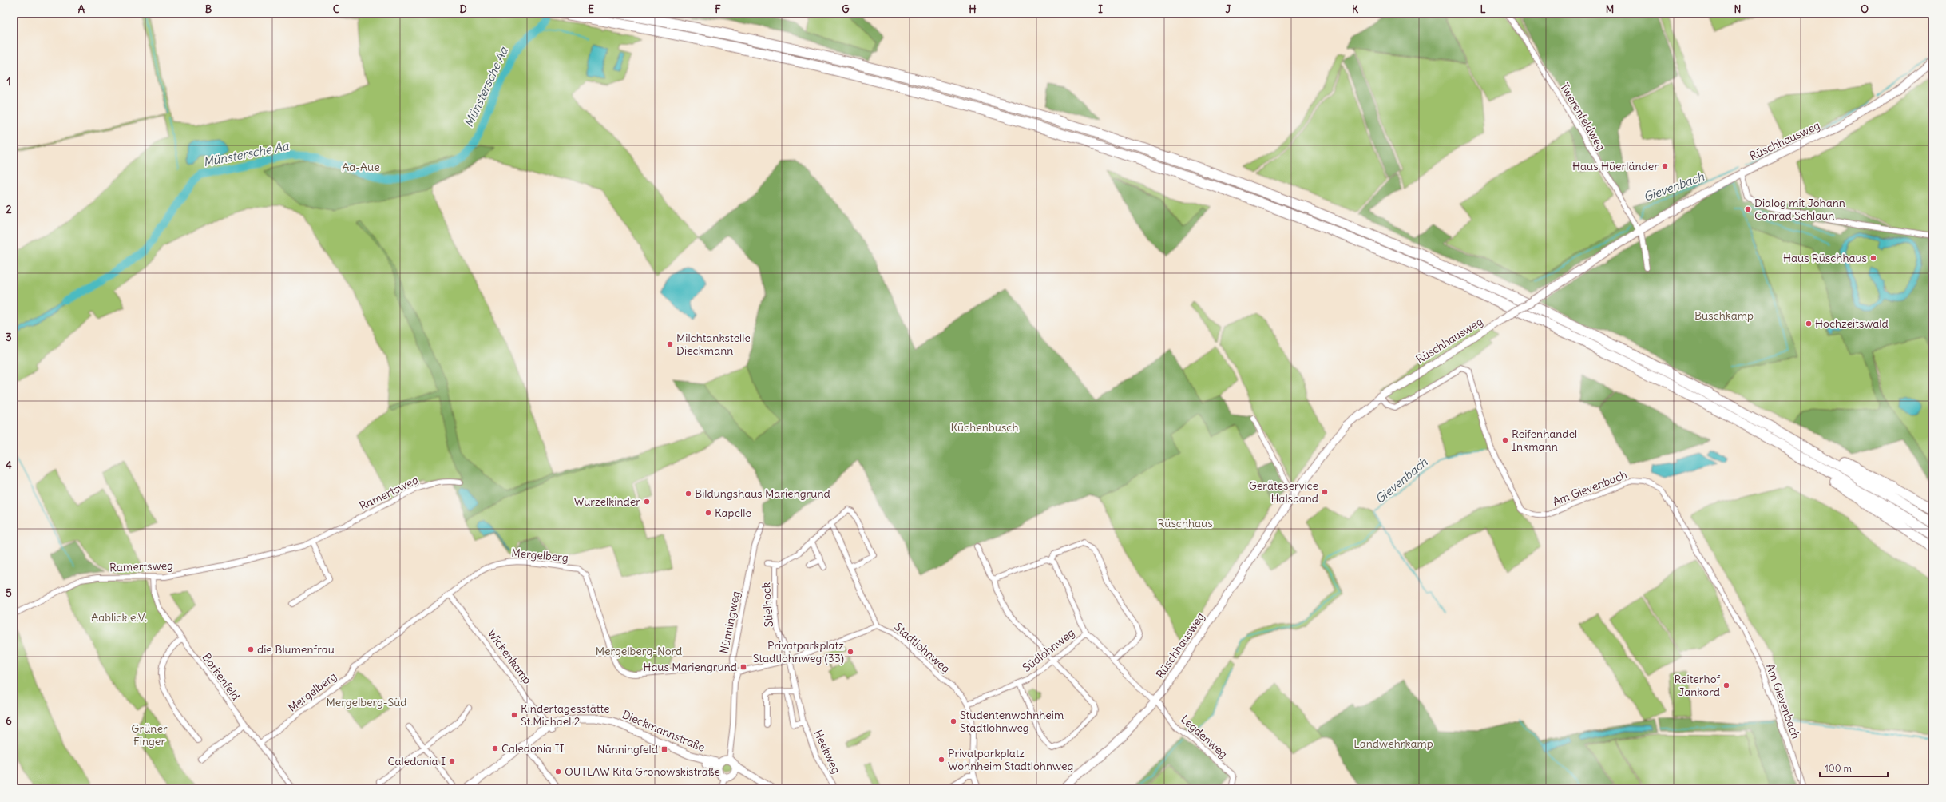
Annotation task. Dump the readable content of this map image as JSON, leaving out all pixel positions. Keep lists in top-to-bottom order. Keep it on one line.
{"streets":{"main road":["Rüschhausweg","Dieckmannstraße"],"street":["Twerenfeldweg","Am Gievenbach","Ramertsweg","Mergelberg","Stielhock","Nünningweg","Stadtlohnweg","Südlohnweg","Wickenkamp","Borkenfeld","Legdenweg","Heekweg"]},"crossings":[["Twerenfeldweg","Rüschhausweg"],["Rüschhausweg","Am Gievenbach"],["Rüschhausweg","Südlohnweg"],["Rüschhausweg","Legdenweg"],["Ramertsweg","Borkenfeld"],["Mergelberg","Nünningweg"],["Mergelberg","Wickenkamp"],["Mergelberg","Borkenfeld"],["Stielhock","Stadtlohnweg"],["Stielhock","Heekweg"],["Nünningweg","Stadtlohnweg"],["Stadtlohnweg","Südlohnweg"],["Stadtlohnweg","Heekweg"],["Südlohnweg","Legdenweg"],["Wickenkamp","Dieckmannstraße"]],"water":["Münstersche Aa","Gievenbach"],"parks":["Aa-Aue","Buschkamp","Küchenbusch","Rüschhaus","Aablick e.V.","Mergelberg-Nord","Mergelberg-Süd","Grüner Finger","Landwehrkamp"],"places":{"other":["Haus Hüerländer","Dialog mit Johann Conrad Schlaun","Haus Rüschhaus","Hochzeitswald","Milchtankstelle Dieckmann","Reifenhandel Inkmann","Geräteservice Halsband","Bildungshaus Mariengrund","Wurzelkinder","Kapelle","die Blumenfrau","Privatparkplatz Stadtlohnweg (33)","Reiterhof Jankord","Kindertagesstätte St.Michael 2","Studentenwohnheim Stadtlohnweg","Caledonia II","Privatparkplatz Wohnheim Stadtlohnweg","Caledonia I","OUTLAW Kita Gronowskistraße"],"transit":["Haus Mariengrund","Nünningfeld"]},"scale_bar":"100 m","grid":{"columns":["A","B","C","D","E","F","G","H","I","J","K","L","M","N","O"],"rows":["1","2","3","4","5","6"]}}
